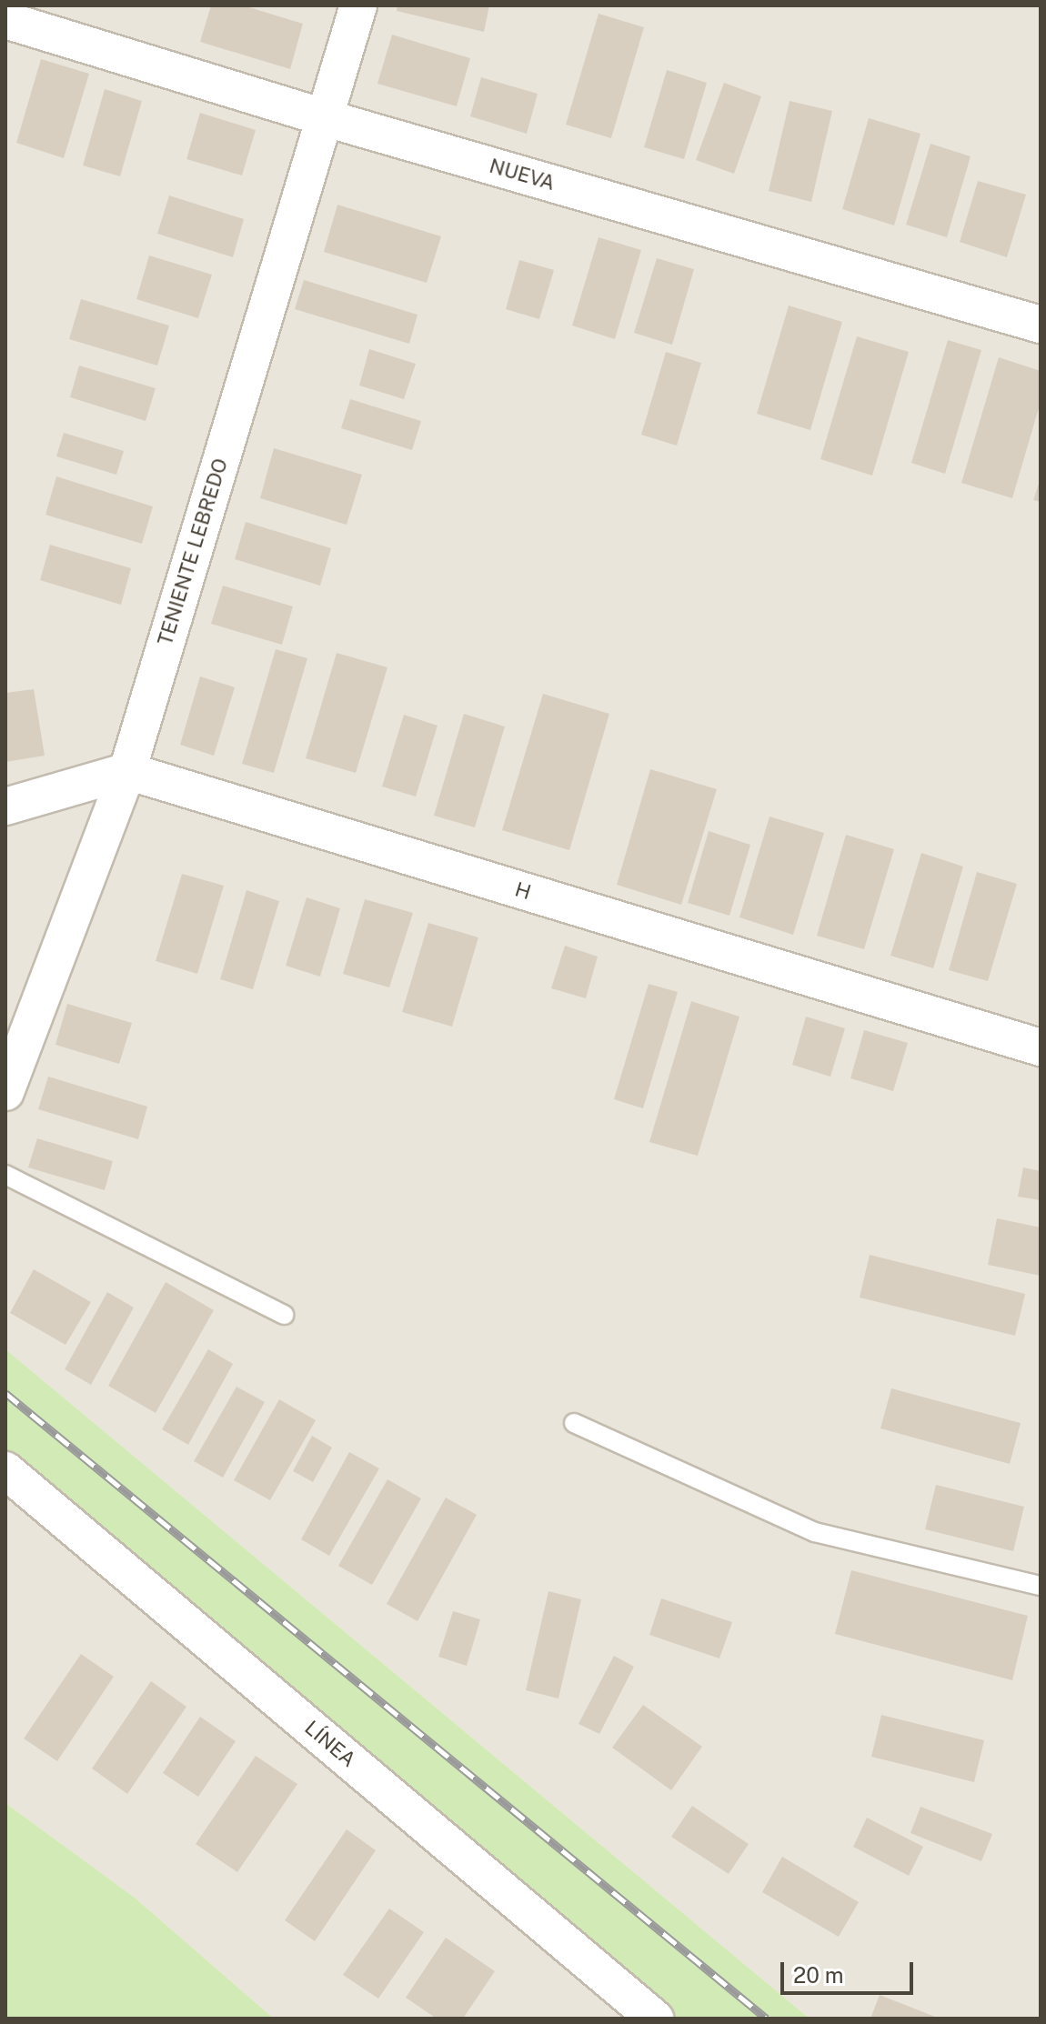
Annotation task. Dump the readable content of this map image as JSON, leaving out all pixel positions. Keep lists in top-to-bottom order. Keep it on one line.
{"streets":{"street":["NUEVA","TENIENTE LEBREDO","H","LÍNEA"]},"crossings":[["NUEVA","TENIENTE LEBREDO"],["TENIENTE LEBREDO","H"]],"scale_bar":"20 m"}
